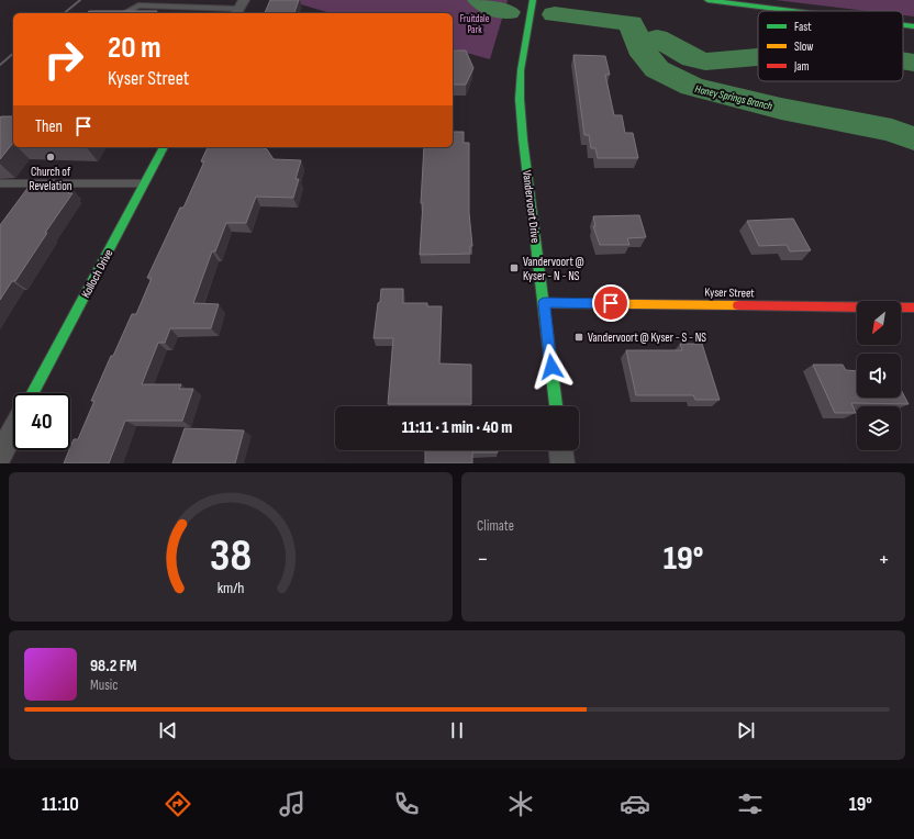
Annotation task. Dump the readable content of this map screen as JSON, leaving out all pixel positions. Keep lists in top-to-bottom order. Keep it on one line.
{"streets":{"street":["Vandervoort Drive","Kolloch Drive","Kyser Street"]},"crossings":[["Vandervoort Drive","Kyser Street"]],"water":["Honey Springs Branch"],"parks":["Fruitdale Park"],"places":{"other":["Church of Revelation"],"transit":["Vandervoort @ Kyser - N - NS","Vandervoort @ Kyser - S - NS"]},"legend":["Fast","Slow","Jam"],"north":"bottom left","page":{"turn":["20 m","Kyser Street"],"then":"Then","limit":"40","trip":"11:11 · 1 min · 40 m","tile":"Climate","heat":["−","19°","+"],"song":["98.2 FM","Music"],"tabs":["11:10","19°"],"gauge":["38","km/h"]}}
